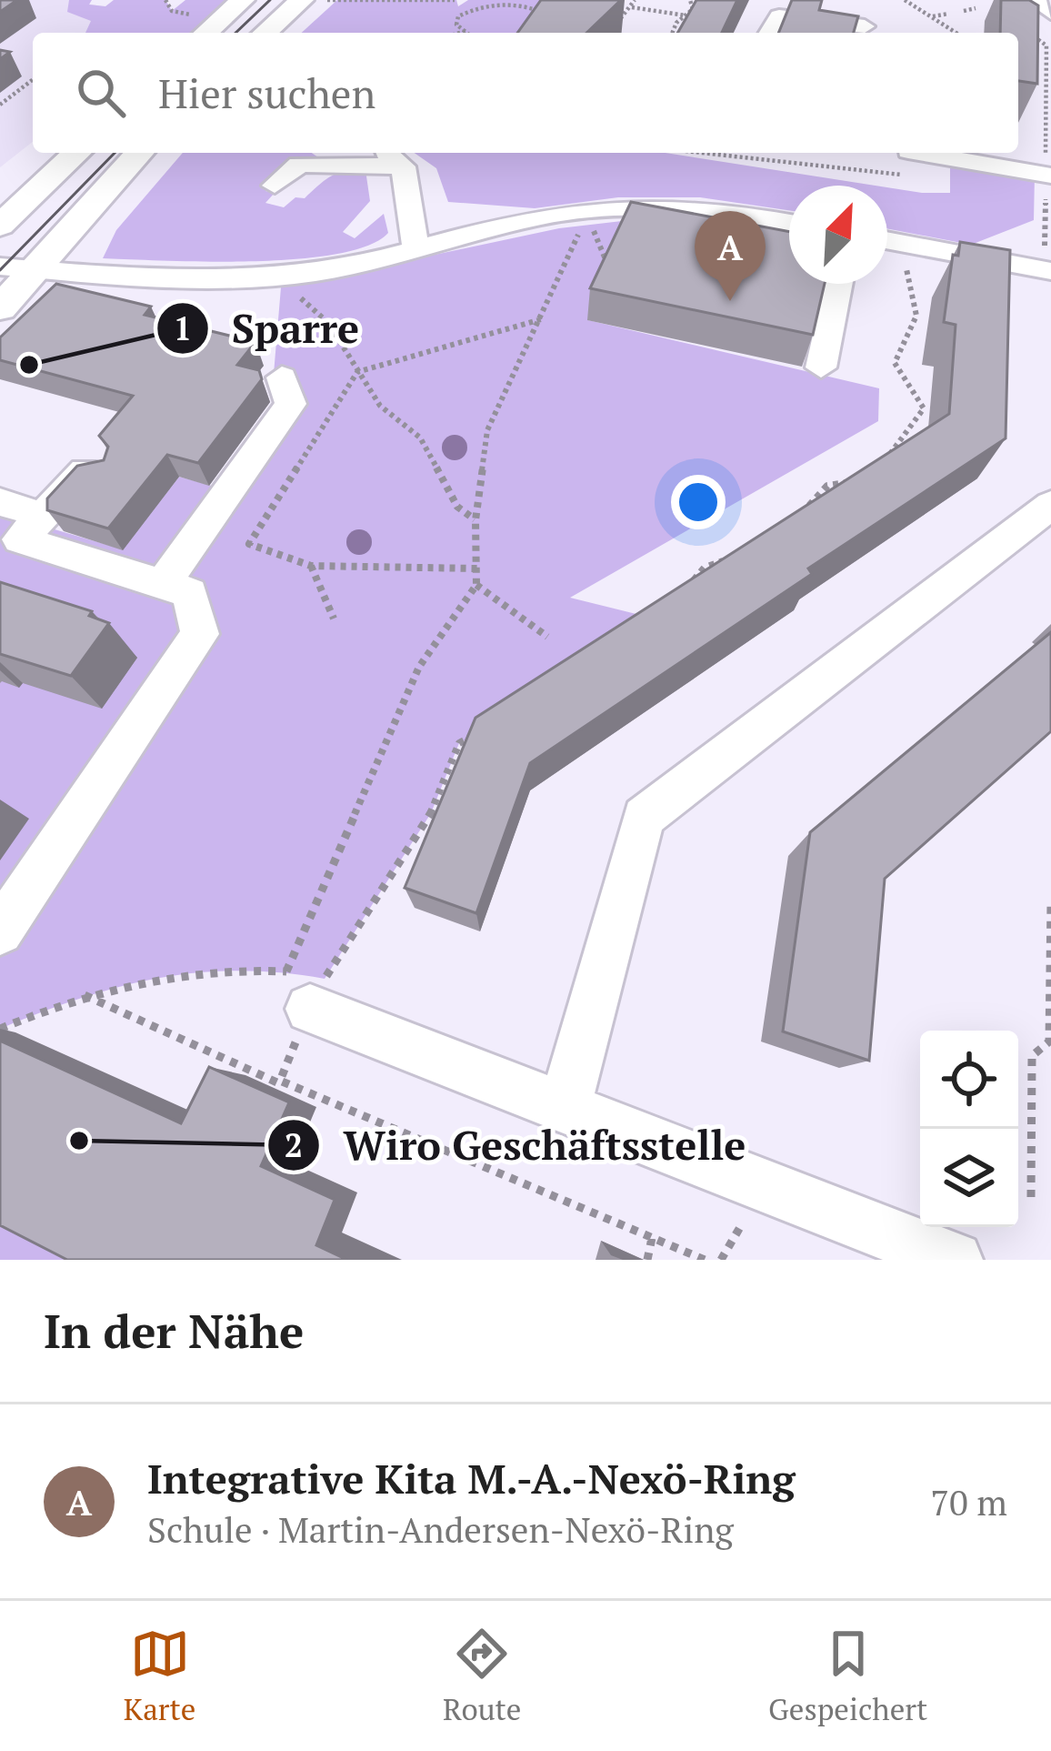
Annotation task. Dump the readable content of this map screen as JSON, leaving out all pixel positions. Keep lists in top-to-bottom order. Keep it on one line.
{"places":["Sparre","Wiro Geschäftsstelle"],"north":"top right","page":{"search":"Hier suchen","pins":"A","heading":"In der Nähe","list":[{"mark":"A","name":"Integrative Kita M.-A.-Nexö-Ring","note":"Schule · Martin-Andersen-Nexö-Ring","value":"70 m"}],"nav":["Karte","Route","Gespeichert"]}}
